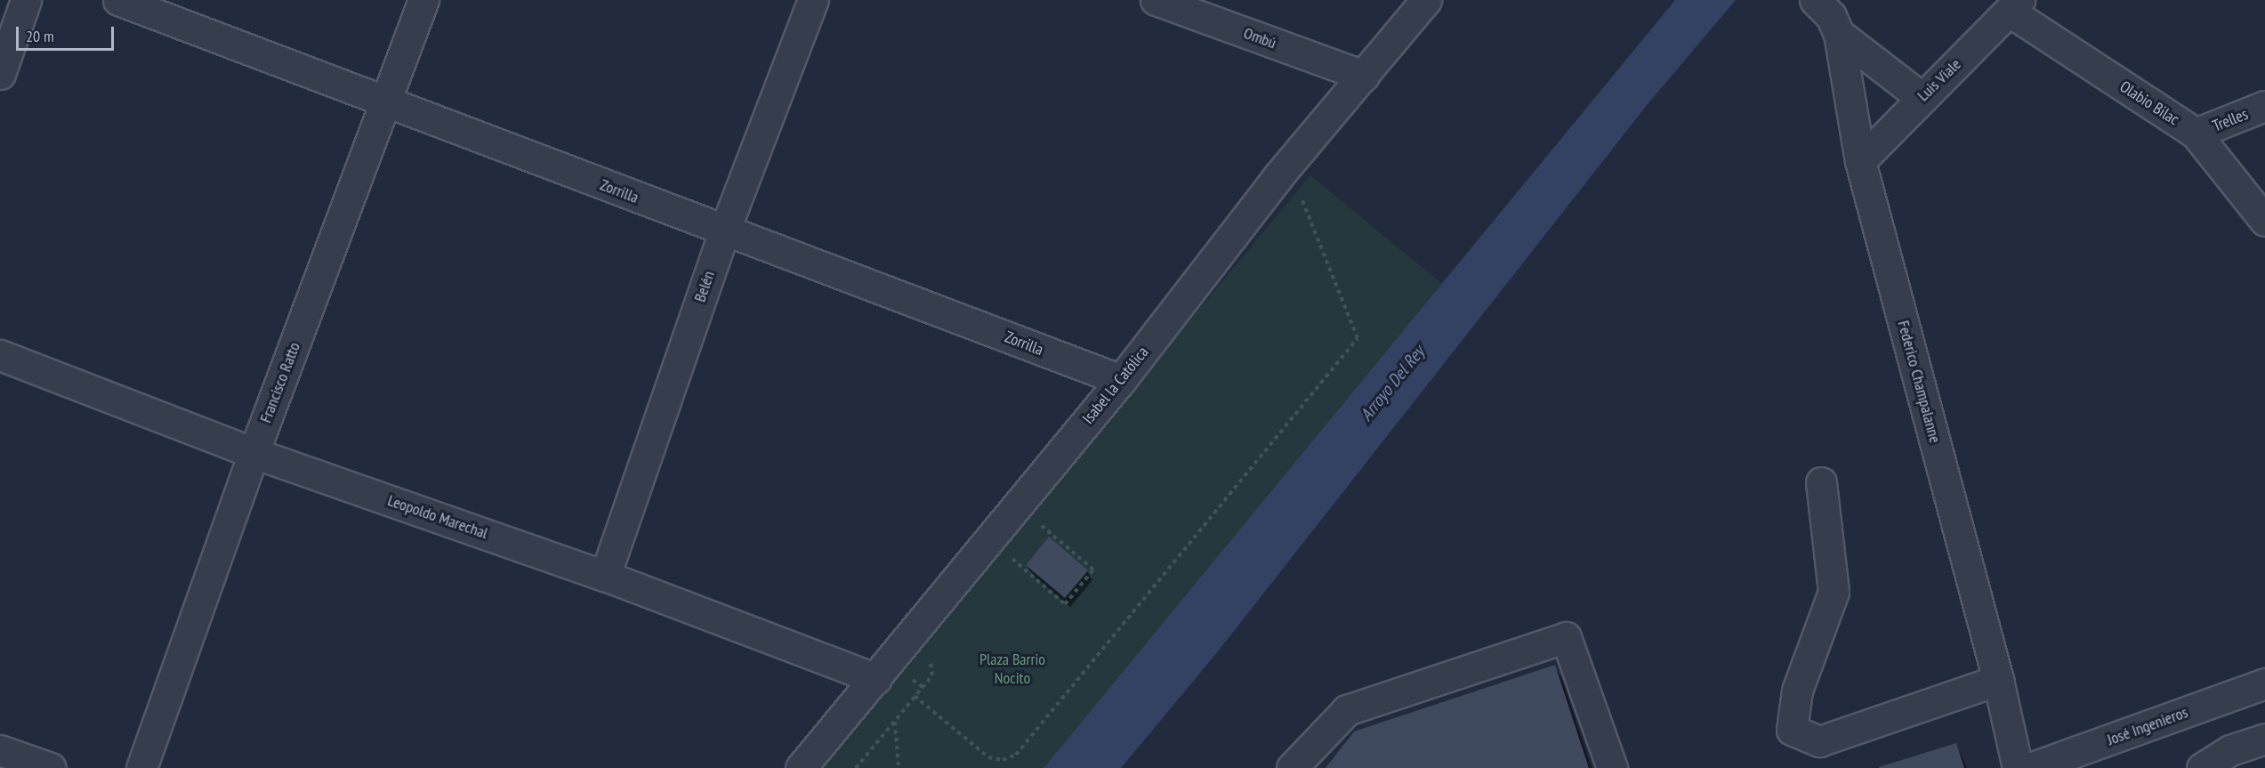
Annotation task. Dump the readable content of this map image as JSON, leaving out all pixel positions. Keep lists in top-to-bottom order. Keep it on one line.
{"streets":{"street":["Ombú","Luis Viale","Olabio Bilac","Trelles","Zorrilla","Belén","Federico Champalanne","Francisco Ratto","Isabel la Católica","Leopoldo Marechal","José Ingenieros"]},"crossings":[["Ombú","Isabel la Católica"],["Luis Viale","Olabio Bilac"],["Luis Viale","Federico Champalanne"],["Olabio Bilac","Trelles"],["Zorrilla","Belén"],["Zorrilla","Francisco Ratto"],["Zorrilla","Isabel la Católica"],["Belén","Leopoldo Marechal"],["Francisco Ratto","Leopoldo Marechal"],["Isabel la Católica","Leopoldo Marechal"]],"water":["Arroyo Del Rey"],"parks":["Plaza Barrio Nocito"],"scale_bar":"20 m"}
